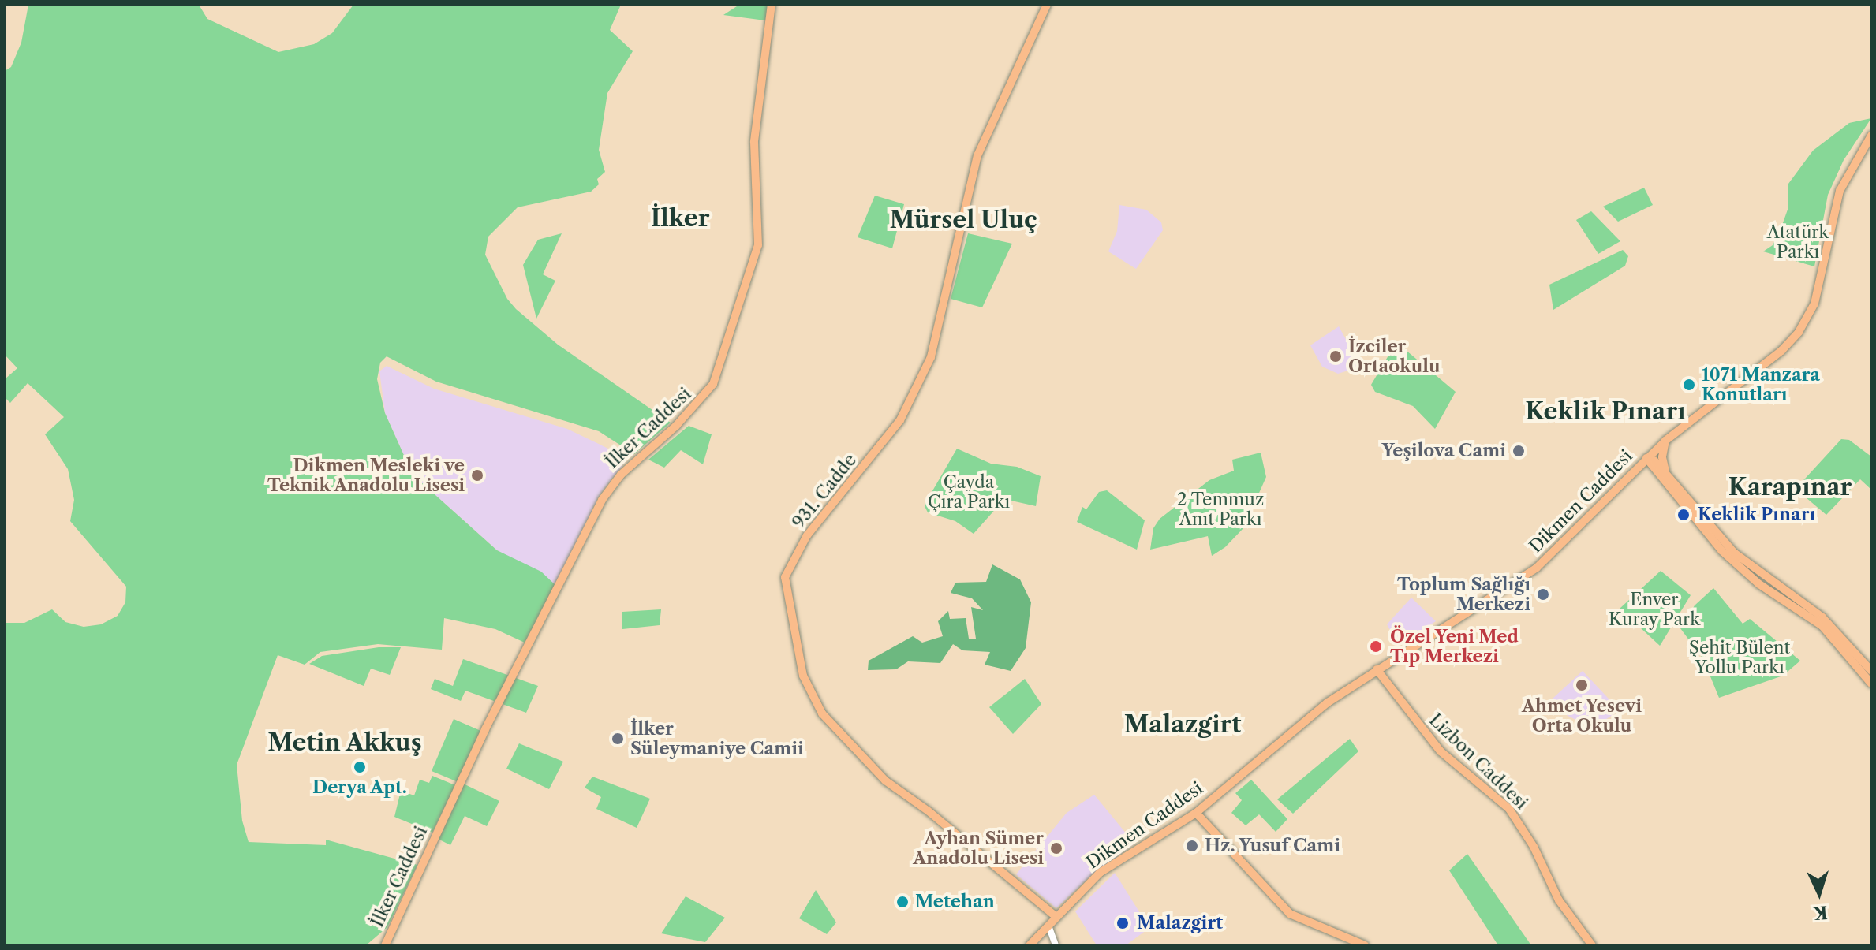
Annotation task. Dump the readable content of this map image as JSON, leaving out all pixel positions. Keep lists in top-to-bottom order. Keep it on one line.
{"streets":{"main road":["İlker Caddesi","931. Cadde","Dikmen Caddesi","Lizbon Caddesi"]},"crossings":[["931. Cadde","Dikmen Caddesi"],["Dikmen Caddesi","Lizbon Caddesi"]],"districts":["İlker","Mürsel Uluç","Keklik Pınarı","Karapınar","Malazgirt","Metin Akkuş"],"parks":["Atatürk Parkı","Çayda Çıra Parkı","2 Temmuz Anıt Parkı","Enver Kuray Park","Şehit Bülent Yollu Parkı"],"places":["İzciler Ortaokulu","1071 Manzara Konutları","Yeşilova Cami","Dikmen Mesleki ve Teknik Anadolu Lisesi","Keklik Pınarı","Toplum Sağlığı Merkezi","Özel Yeni Med Tıp Merkezi","Ahmet Yesevi Orta Okulu","İlker Süleymaniye Camii","Derya Apt.","Hz. Yusuf Cami","Ayhan Sümer Anadolu Lisesi","Metehan","Malazgirt"],"north":"bottom"}
